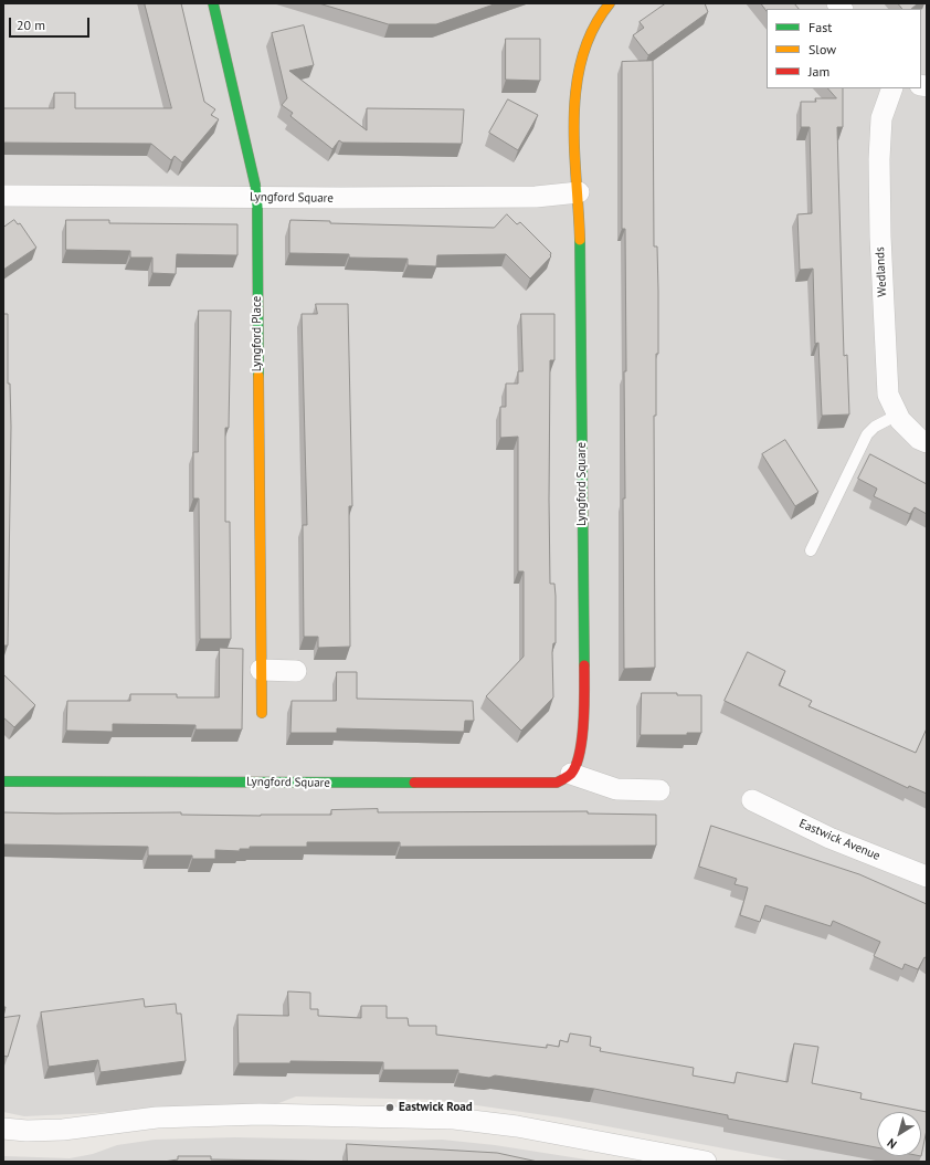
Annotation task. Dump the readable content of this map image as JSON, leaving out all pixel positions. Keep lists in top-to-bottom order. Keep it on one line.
{"streets":{"street":["Lyngford Square","Wedlands","Lyngford Place","Eastwick Avenue"]},"crossings":[["Lyngford Square","Lyngford Place"]],"places":["Eastwick Road"],"legend":["Fast","Slow","Jam"],"scale_bar":"20 m","north":"bottom left"}
